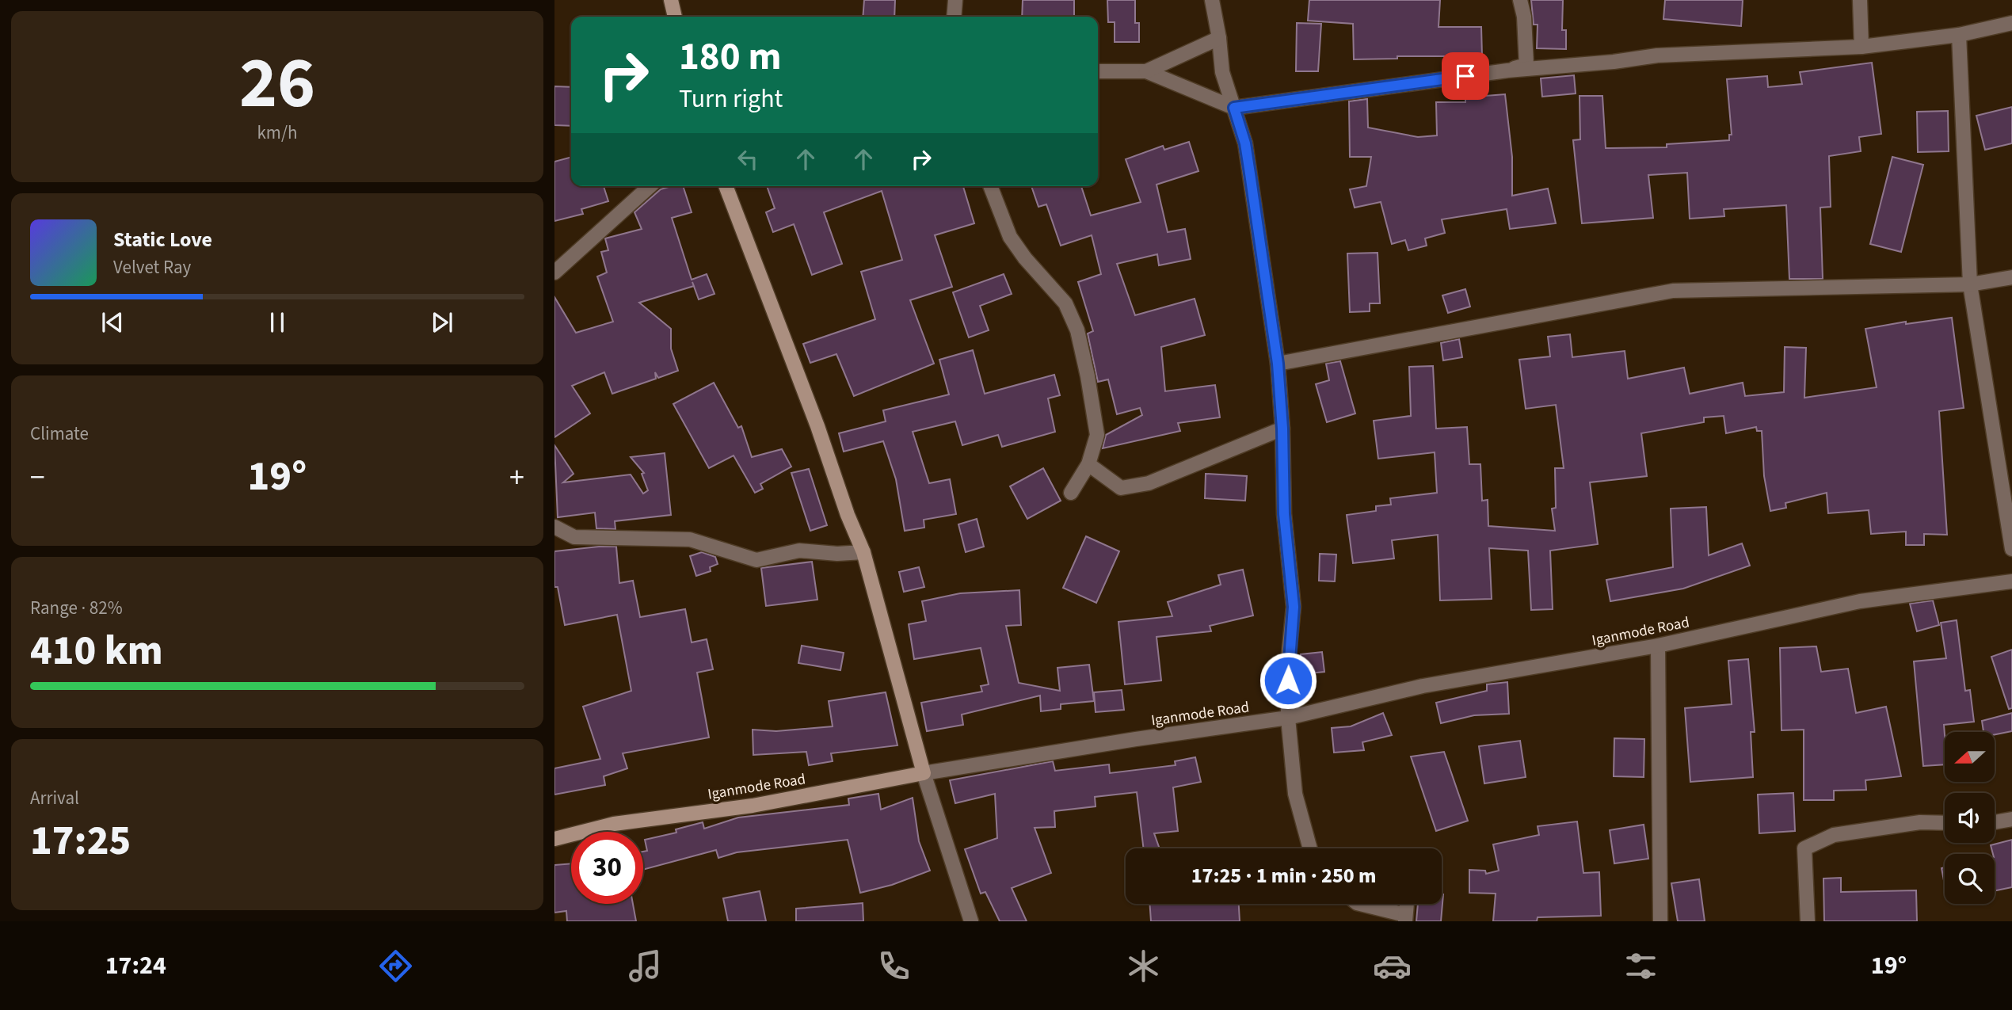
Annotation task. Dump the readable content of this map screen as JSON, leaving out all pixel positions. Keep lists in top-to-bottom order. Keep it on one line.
{"streets":{"street":["Iganmode Road"]},"north":"left","page":{"tile":[["26","km/h"],"Climate",["Range · 82%","410 km"],["Arrival","17:25"]],"turn":["180 m","Turn right"],"song":["Static Love","Velvet Ray"],"heat":["−","19°","+"],"limit":"30","trip":"17:25 · 1 min · 250 m","tabs":["17:24","19°"]}}
